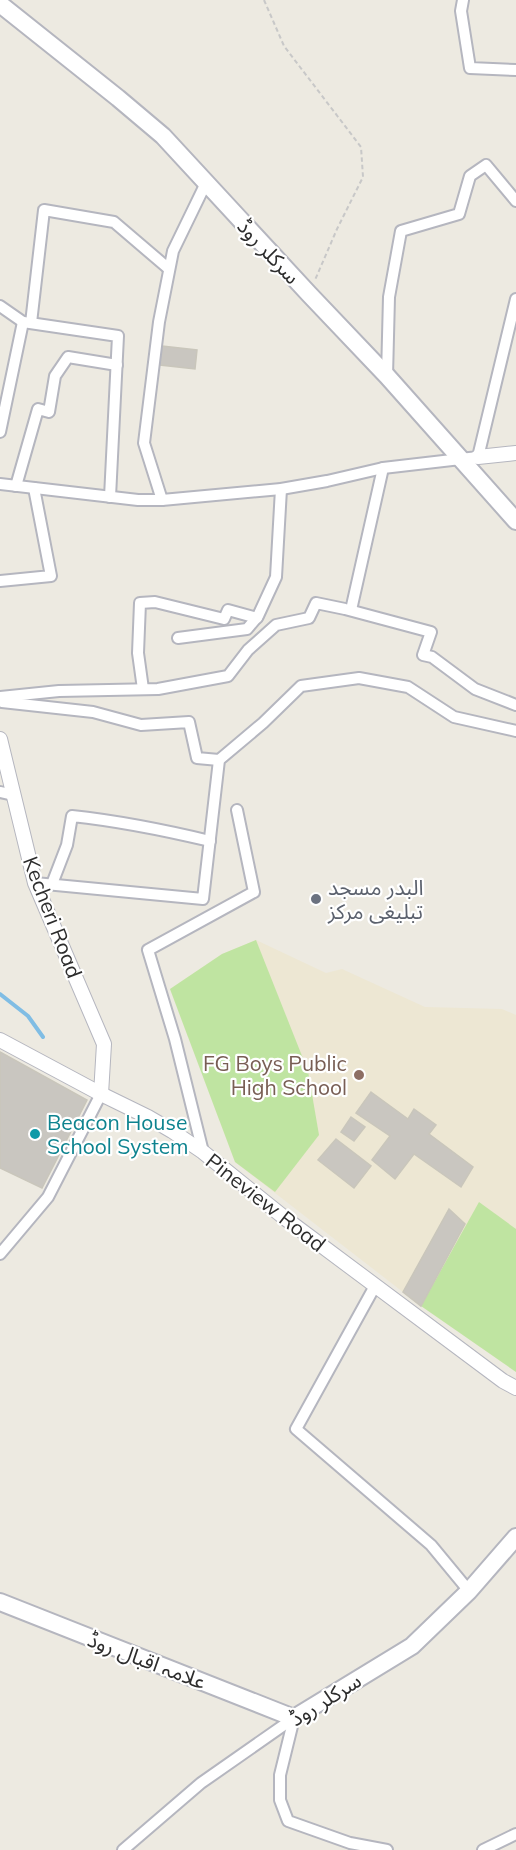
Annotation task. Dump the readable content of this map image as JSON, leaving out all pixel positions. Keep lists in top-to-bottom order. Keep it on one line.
{"streets":{"main road":["سرکلر روڈ","علامہ اقبال روڈ"],"street":["Kecheri Road","Pineview Road"]},"crossings":[["سرکلر روڈ","علامہ اقبال روڈ"],["Kecheri Road","Pineview Road"]],"places":["البدر مسجد تبلیغی مرکز","FG Boys Public High School","Beacon House School System"]}
